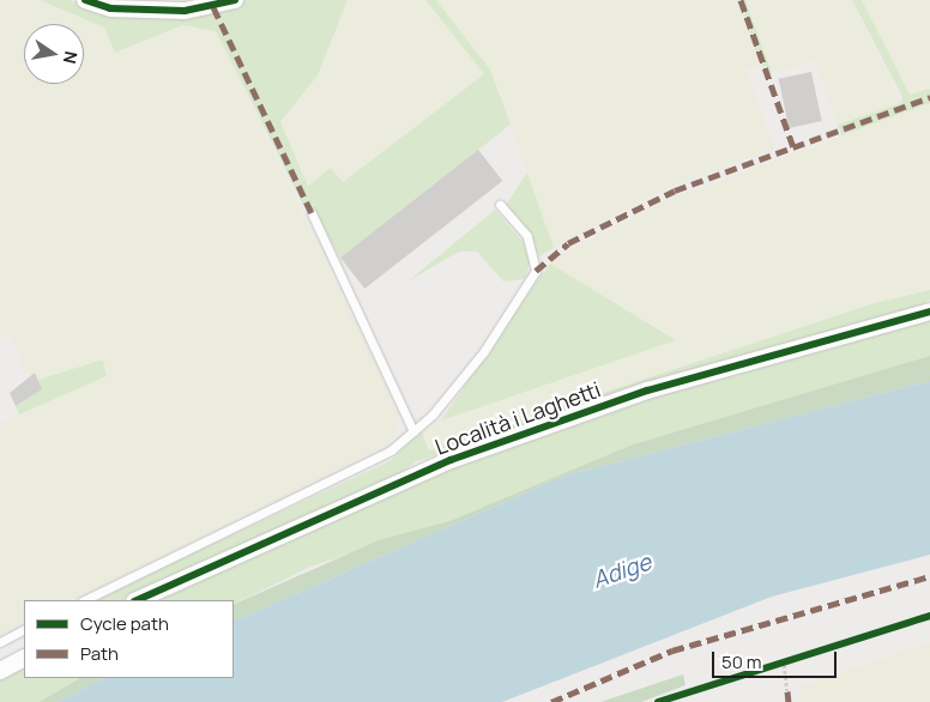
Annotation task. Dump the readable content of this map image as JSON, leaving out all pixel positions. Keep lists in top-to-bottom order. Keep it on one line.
{"streets":{"street":["Località i Laghetti"]},"water":["Adige"],"legend":["Cycle path","Path"],"scale_bar":"50 m","north":"right"}
